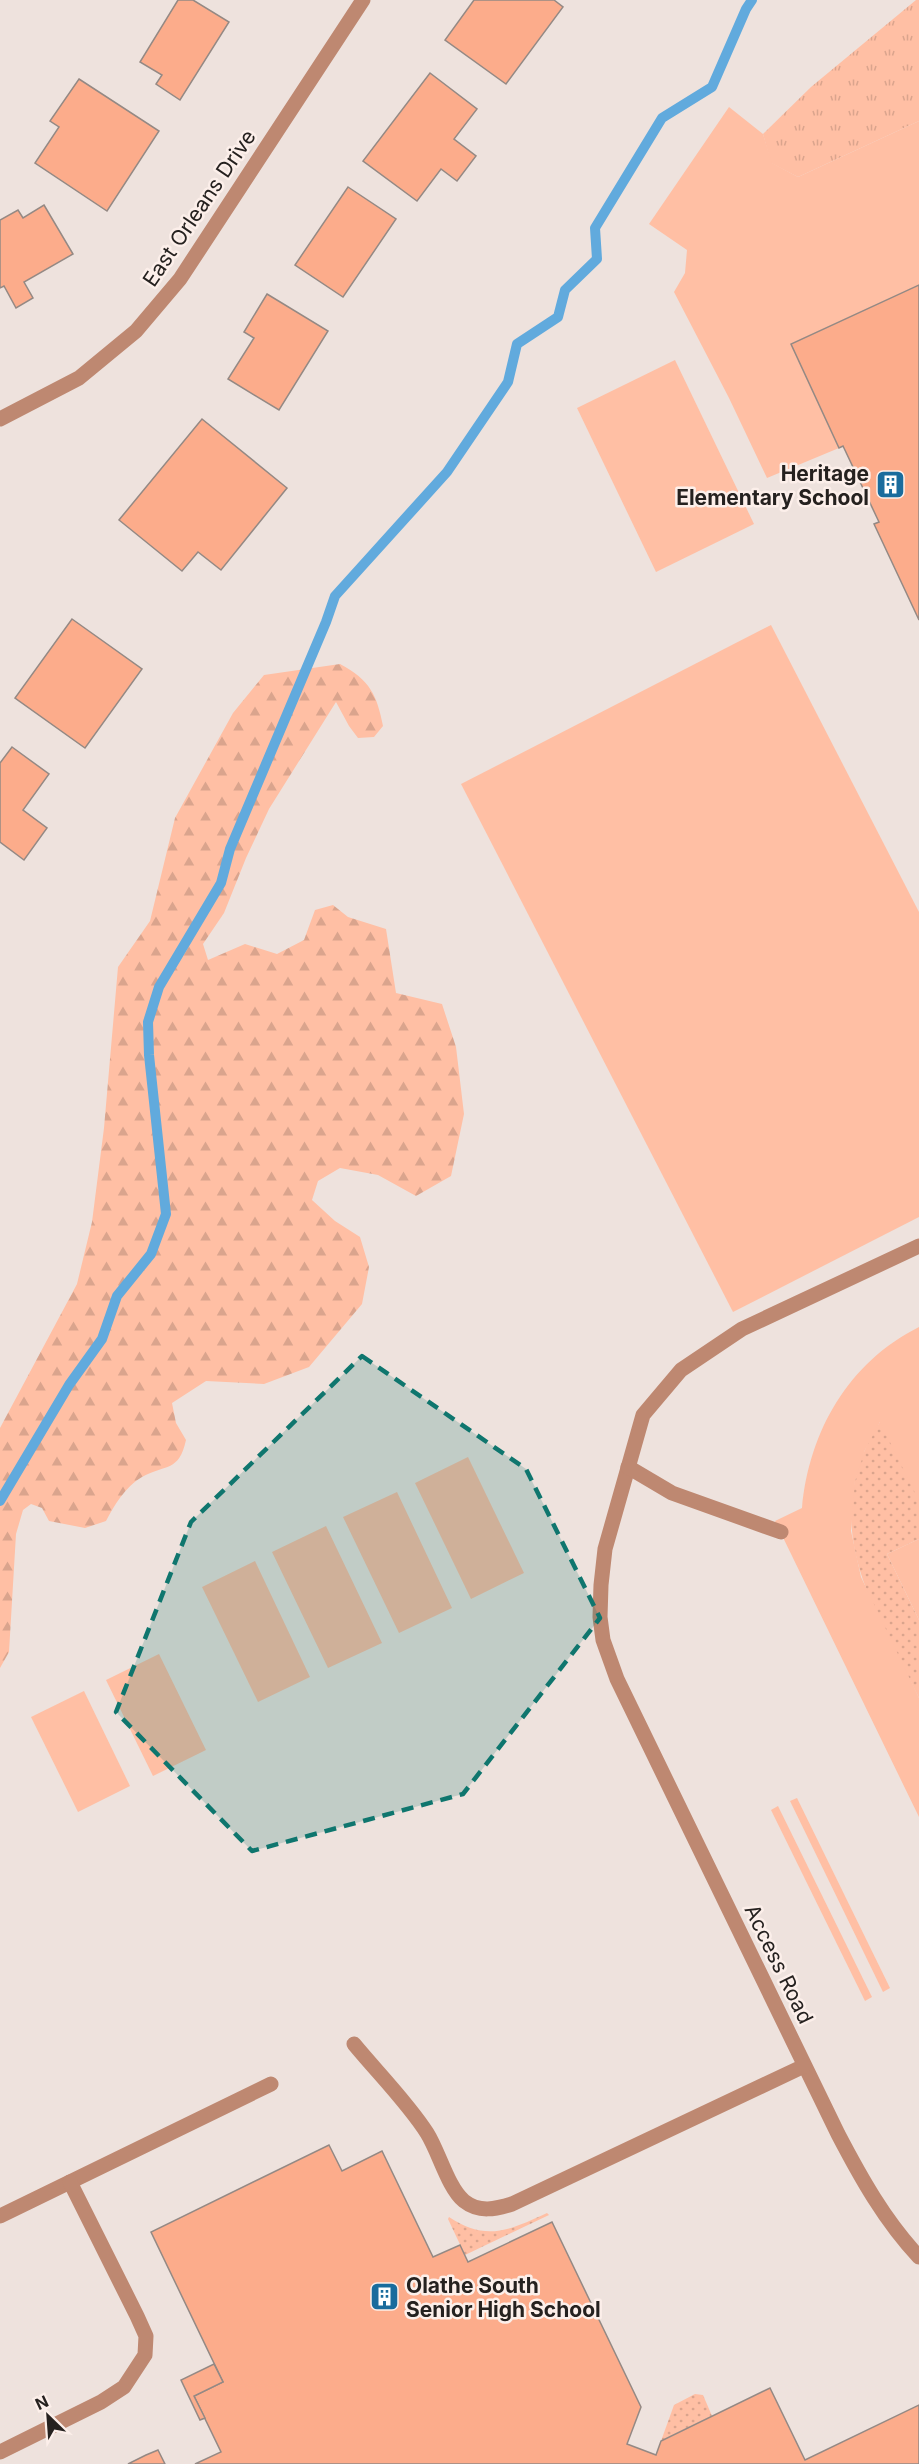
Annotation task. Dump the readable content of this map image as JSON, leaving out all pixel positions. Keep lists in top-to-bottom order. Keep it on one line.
{"streets":{"street":["East Orleans Drive","Access Road"]},"places":{"building":["Heritage Elementary School","Olathe South Senior High School"]},"north":"top left"}
